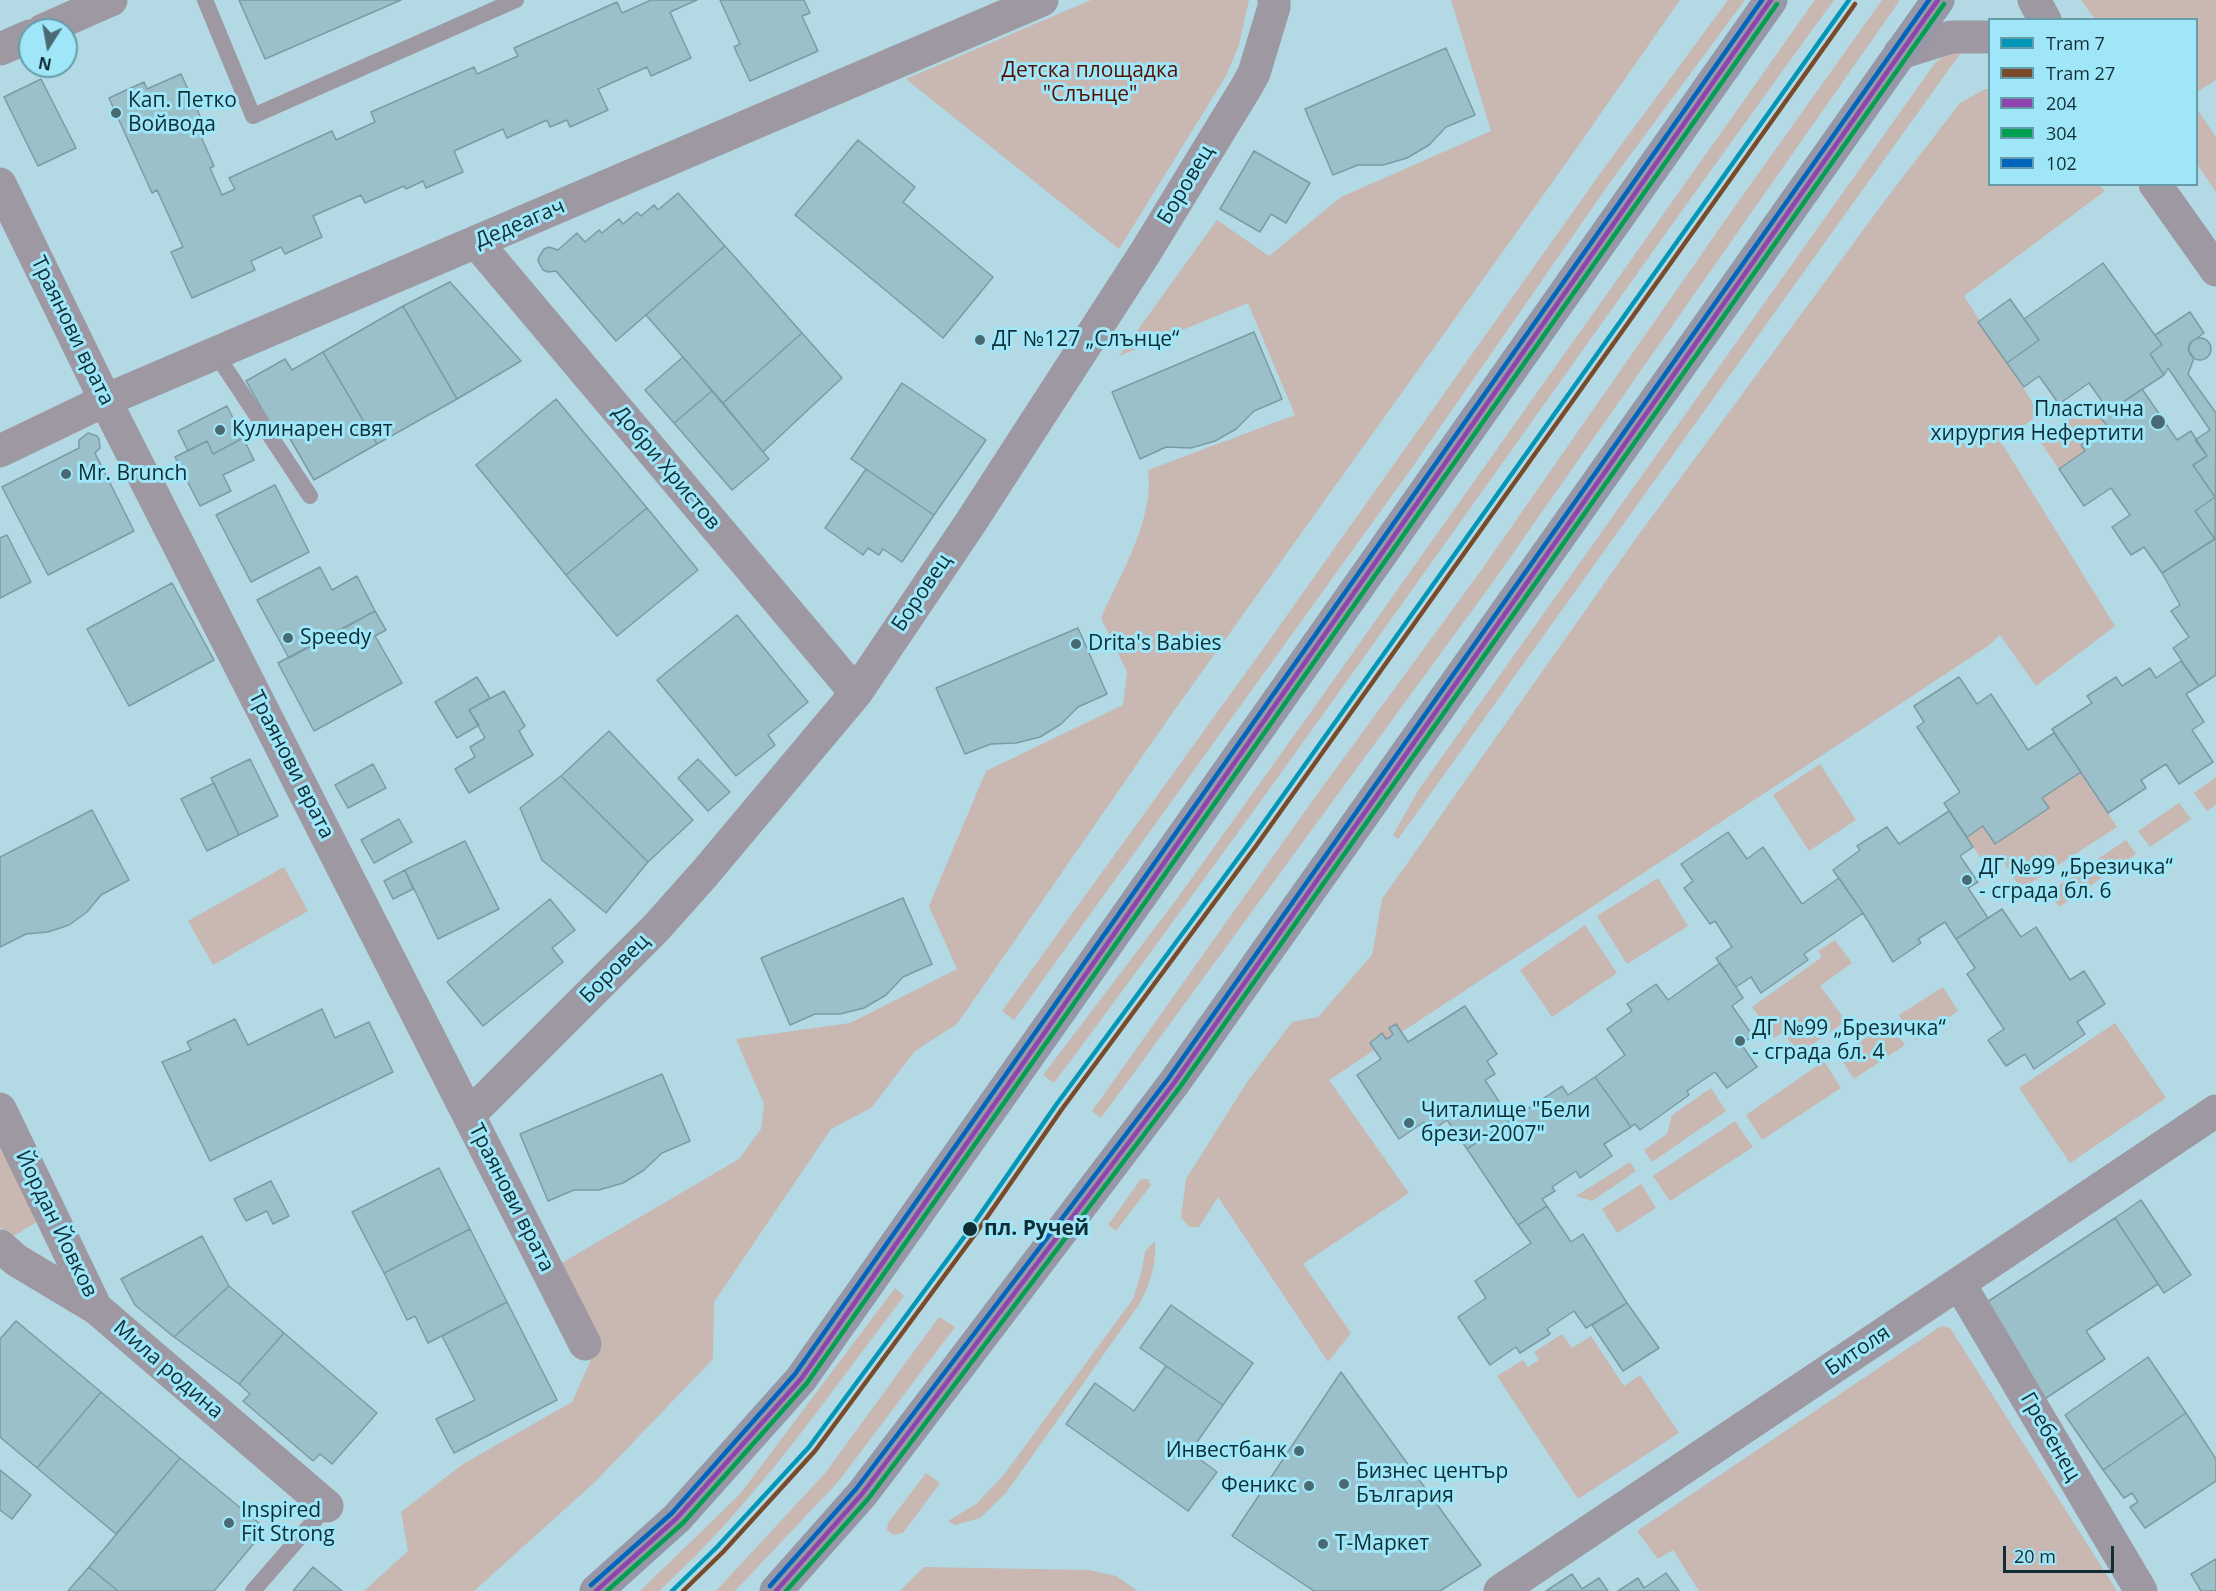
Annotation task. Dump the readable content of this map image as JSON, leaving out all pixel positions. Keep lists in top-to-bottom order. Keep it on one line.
{"streets":{"street":["Боровец","Дедеагач","Траянови врата","Добри Христов","Йордан Йовков","Битоля","Мила родина","Гребенец"]},"crossings":[["Боровец","Траянови врата"],["Боровец","Добри Христов"],["Дедеагач","Траянови врата"],["Дедеагач","Добри Христов"],["Йордан Йовков","Мила родина"],["Битоля","Гребенец"]],"parks":["Детска площадка \"Слънце\""],"places":["Кап. Петко Войвода","ДГ №127 „Слънце“","Пластична хирургия Нефертити","Кулинарен свят","Mr. Brunch","Speedy","Drita's Babies","ДГ №99 „Брезичка“ - сграда бл. 6","ДГ №99 „Брезичка“ - сграда бл. 4","Читалище \"Бели брези-2007\"","пл. Ручей","Инвестбанк","Бизнес център България","Феникс","Inspired Fit Strong","Т-Маркет"],"lines":["tram line 7","transit line 204","transit line 102","tram line 27","transit line 304"],"legend":["Tram 7","Tram 27","204","304","102"],"scale_bar":"20 m","north":"bottom"}
